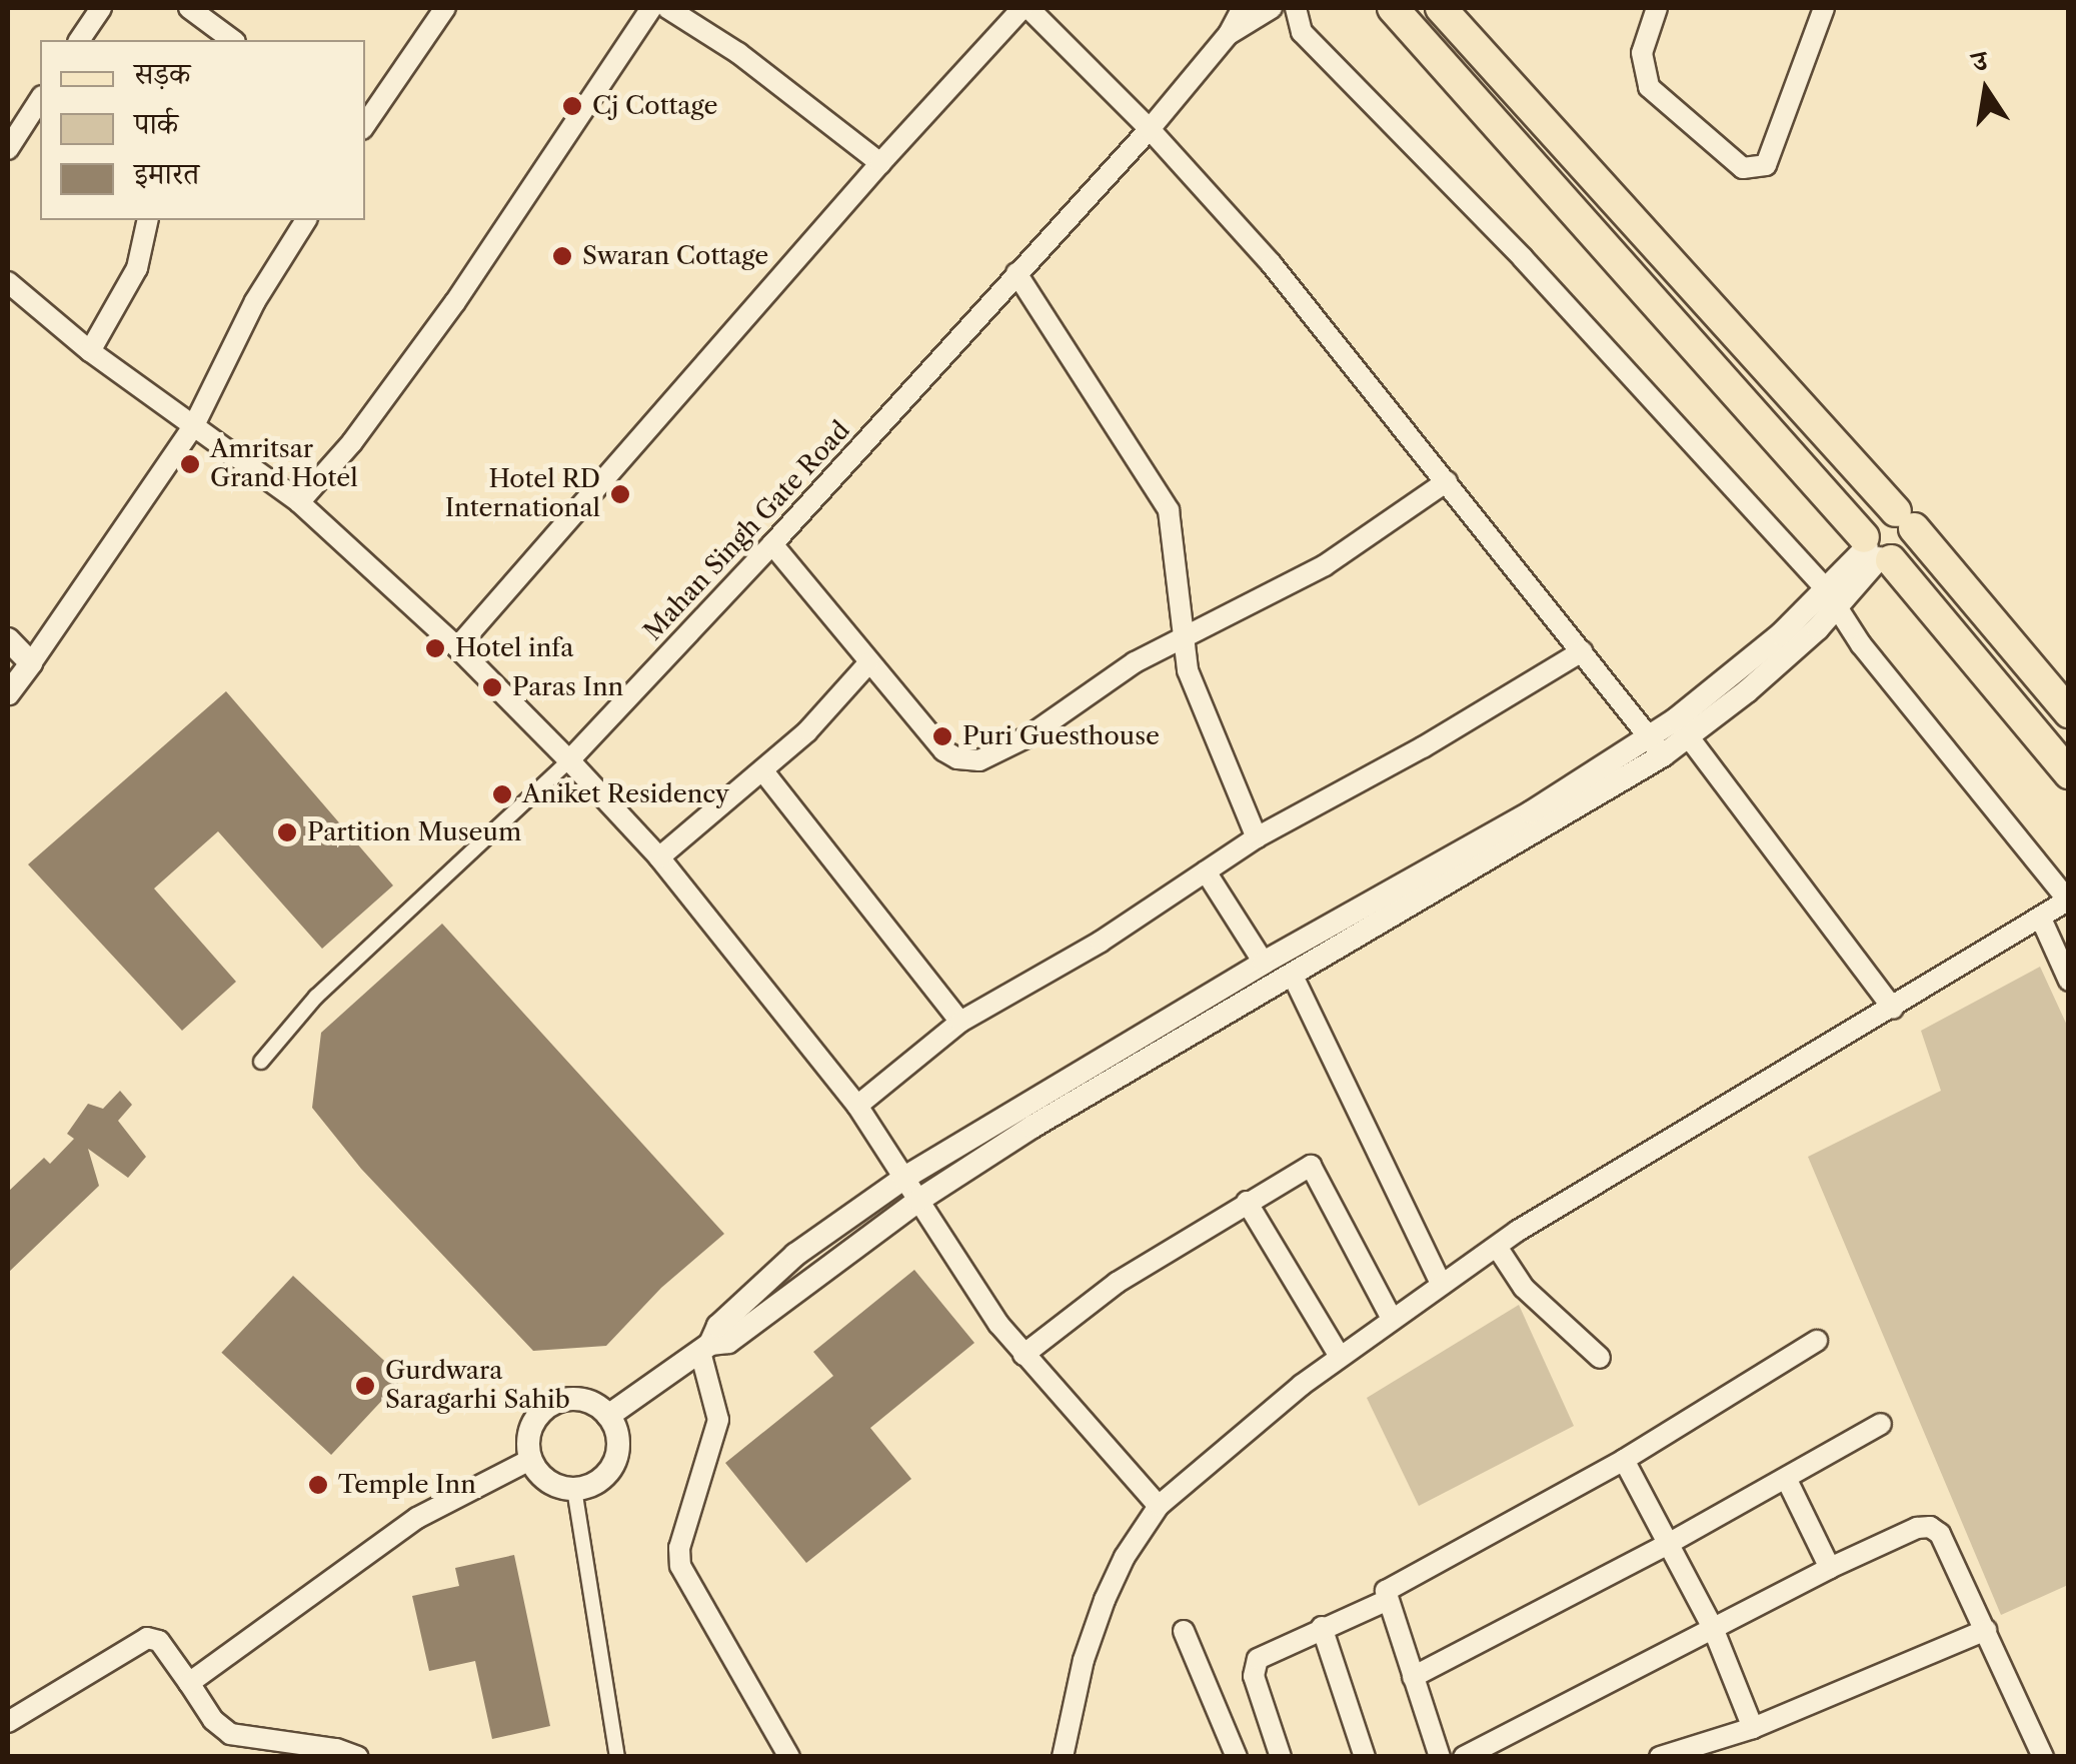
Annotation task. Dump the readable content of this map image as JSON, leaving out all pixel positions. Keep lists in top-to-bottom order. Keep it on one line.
{"streets":{"street":["Mahan Singh Gate Road"]},"places":["Cj Cottage","Swaran Cottage","Amritsar Grand Hotel","Hotel RD International","Hotel infa","Paras Inn","Puri Guesthouse","Aniket Residency","Partition Museum","Gurdwara Saragarhi Sahib","Temple Inn"],"legend":["सड़क","पार्क","इमारत"],"north":"top"}
